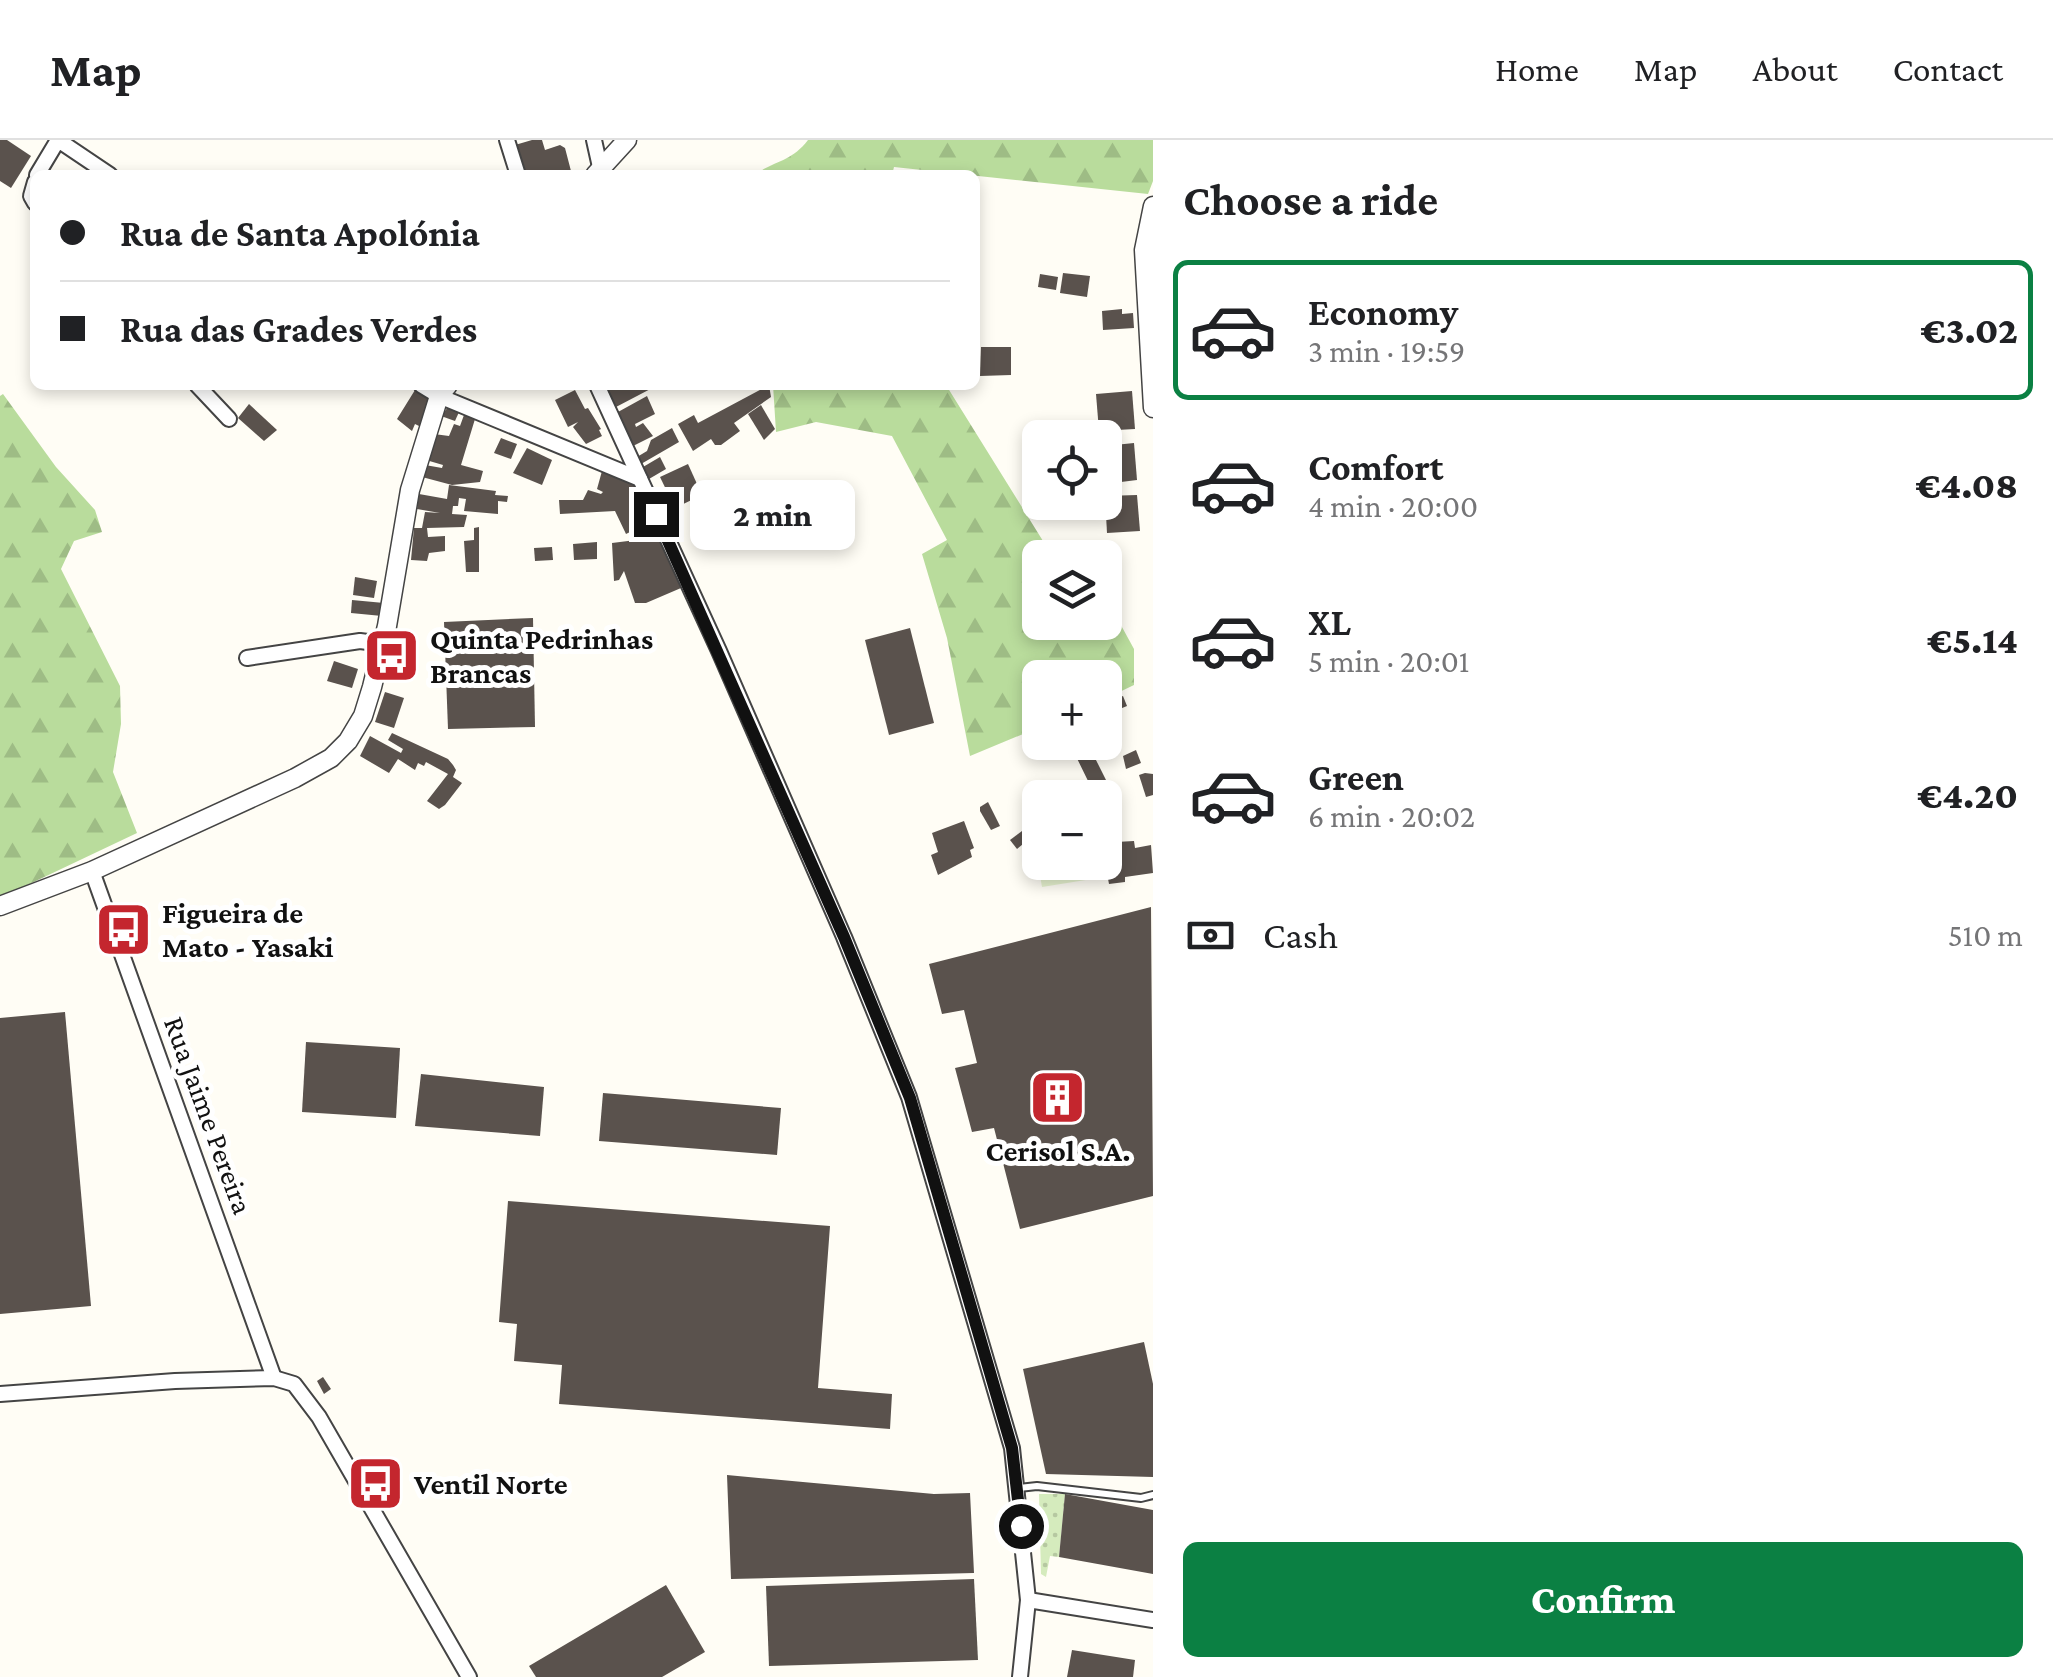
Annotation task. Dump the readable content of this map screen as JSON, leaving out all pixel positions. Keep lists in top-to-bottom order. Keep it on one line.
{"streets":{"street":["Rua Jaime Pereira"]},"places":{"bus stop":["Quinta Pedrinhas Brancas","Figueira de Mato - Yasaki","Ventil Norte"],"building":["Cerisol S.A."]},"page":{"header":"Map","nav":["Home","Map","About","Contact"],"heading":"Choose a ride","banner":["Rua de Santa Apolónia","Rua das Grades Verdes"],"list":[{"name":"Economy","note":"3 min · 19:59","value":"€3.02"},{"name":"Comfort","note":"4 min · 20:00","value":"€4.08"},{"name":"XL","note":"5 min · 20:01","value":"€5.14"},{"name":"Green","note":"6 min · 20:02","value":"€4.20"}],"map_buttons":["+","−"],"bubble":"2 min","pay":["Cash","510 m"],"buttons":"Confirm"}}
